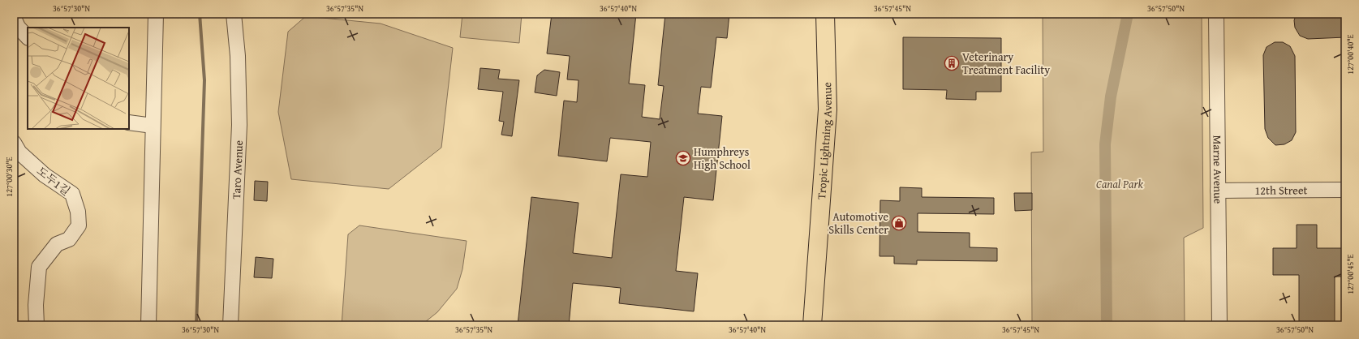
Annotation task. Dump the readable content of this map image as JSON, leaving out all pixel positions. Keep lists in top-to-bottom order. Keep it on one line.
{"streets":{"main road":["Tropic Lightning Avenue"],"street":["Taro Avenue","Marne Avenue","도두1길","12th Street"]},"crossings":[["Marne Avenue","12th Street"]],"parks":["Canal Park"],"places":{"building":["Veterinary Treatment Facility"],"school or university":["Humphreys High School"],"shop":["Automotive Skills Center"]},"coordinates":["36°57'30\"N","36°57'35\"N","36°57'40\"N","36°57'45\"N","36°57'50\"N","127°00'40\"E","127°00'30\"E","127°00'45\"E"]}
